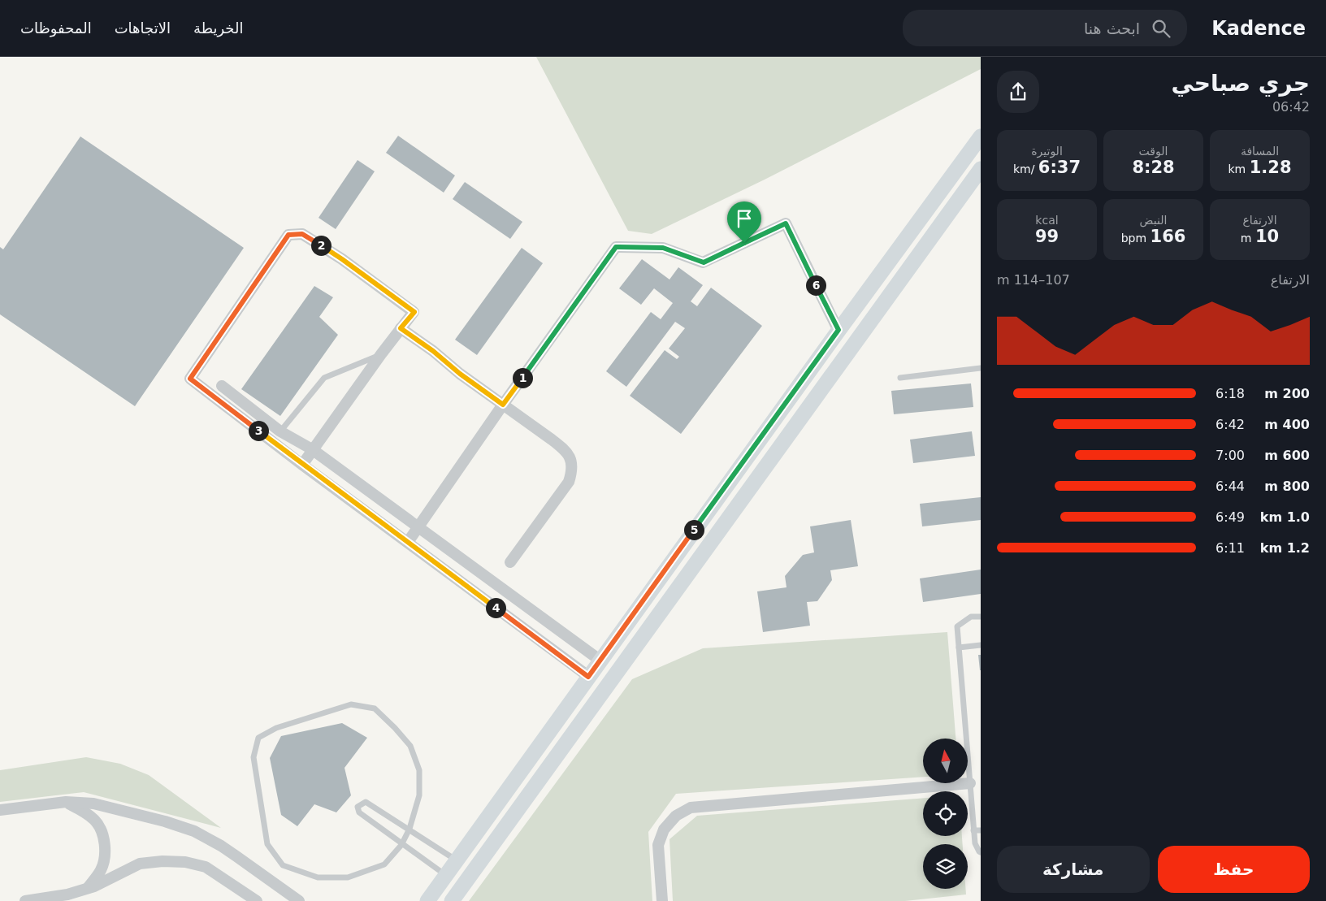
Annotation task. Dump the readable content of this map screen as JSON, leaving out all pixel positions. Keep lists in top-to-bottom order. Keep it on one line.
{"north":"top","page":{"header":"Kadence","search":"ابحث هنا","nav":["الخريطة","الاتجاهات","المحفوظات"],"heading":["جري صباحي","06:42"],"stats":[["المسافة","1.28 km"],["الوقت","8:28"],["الوتيرة","6:37 /km"],["الارتفاع","10 m"],["النبض","166 bpm"],["kcal","99"]],"pins":["2","6","1","3","5","4"],"chart":["الارتفاع","107–114 m"],"list":[{"name":"200 m","note":"6:18"},{"name":"400 m","note":"6:42"},{"name":"600 m","note":"7:00"},{"name":"800 m","note":"6:44"},{"name":"1.0 km","note":"6:49"},{"name":"1.2 km","note":"6:11"}],"buttons":["حفظ","مشاركة"]}}
